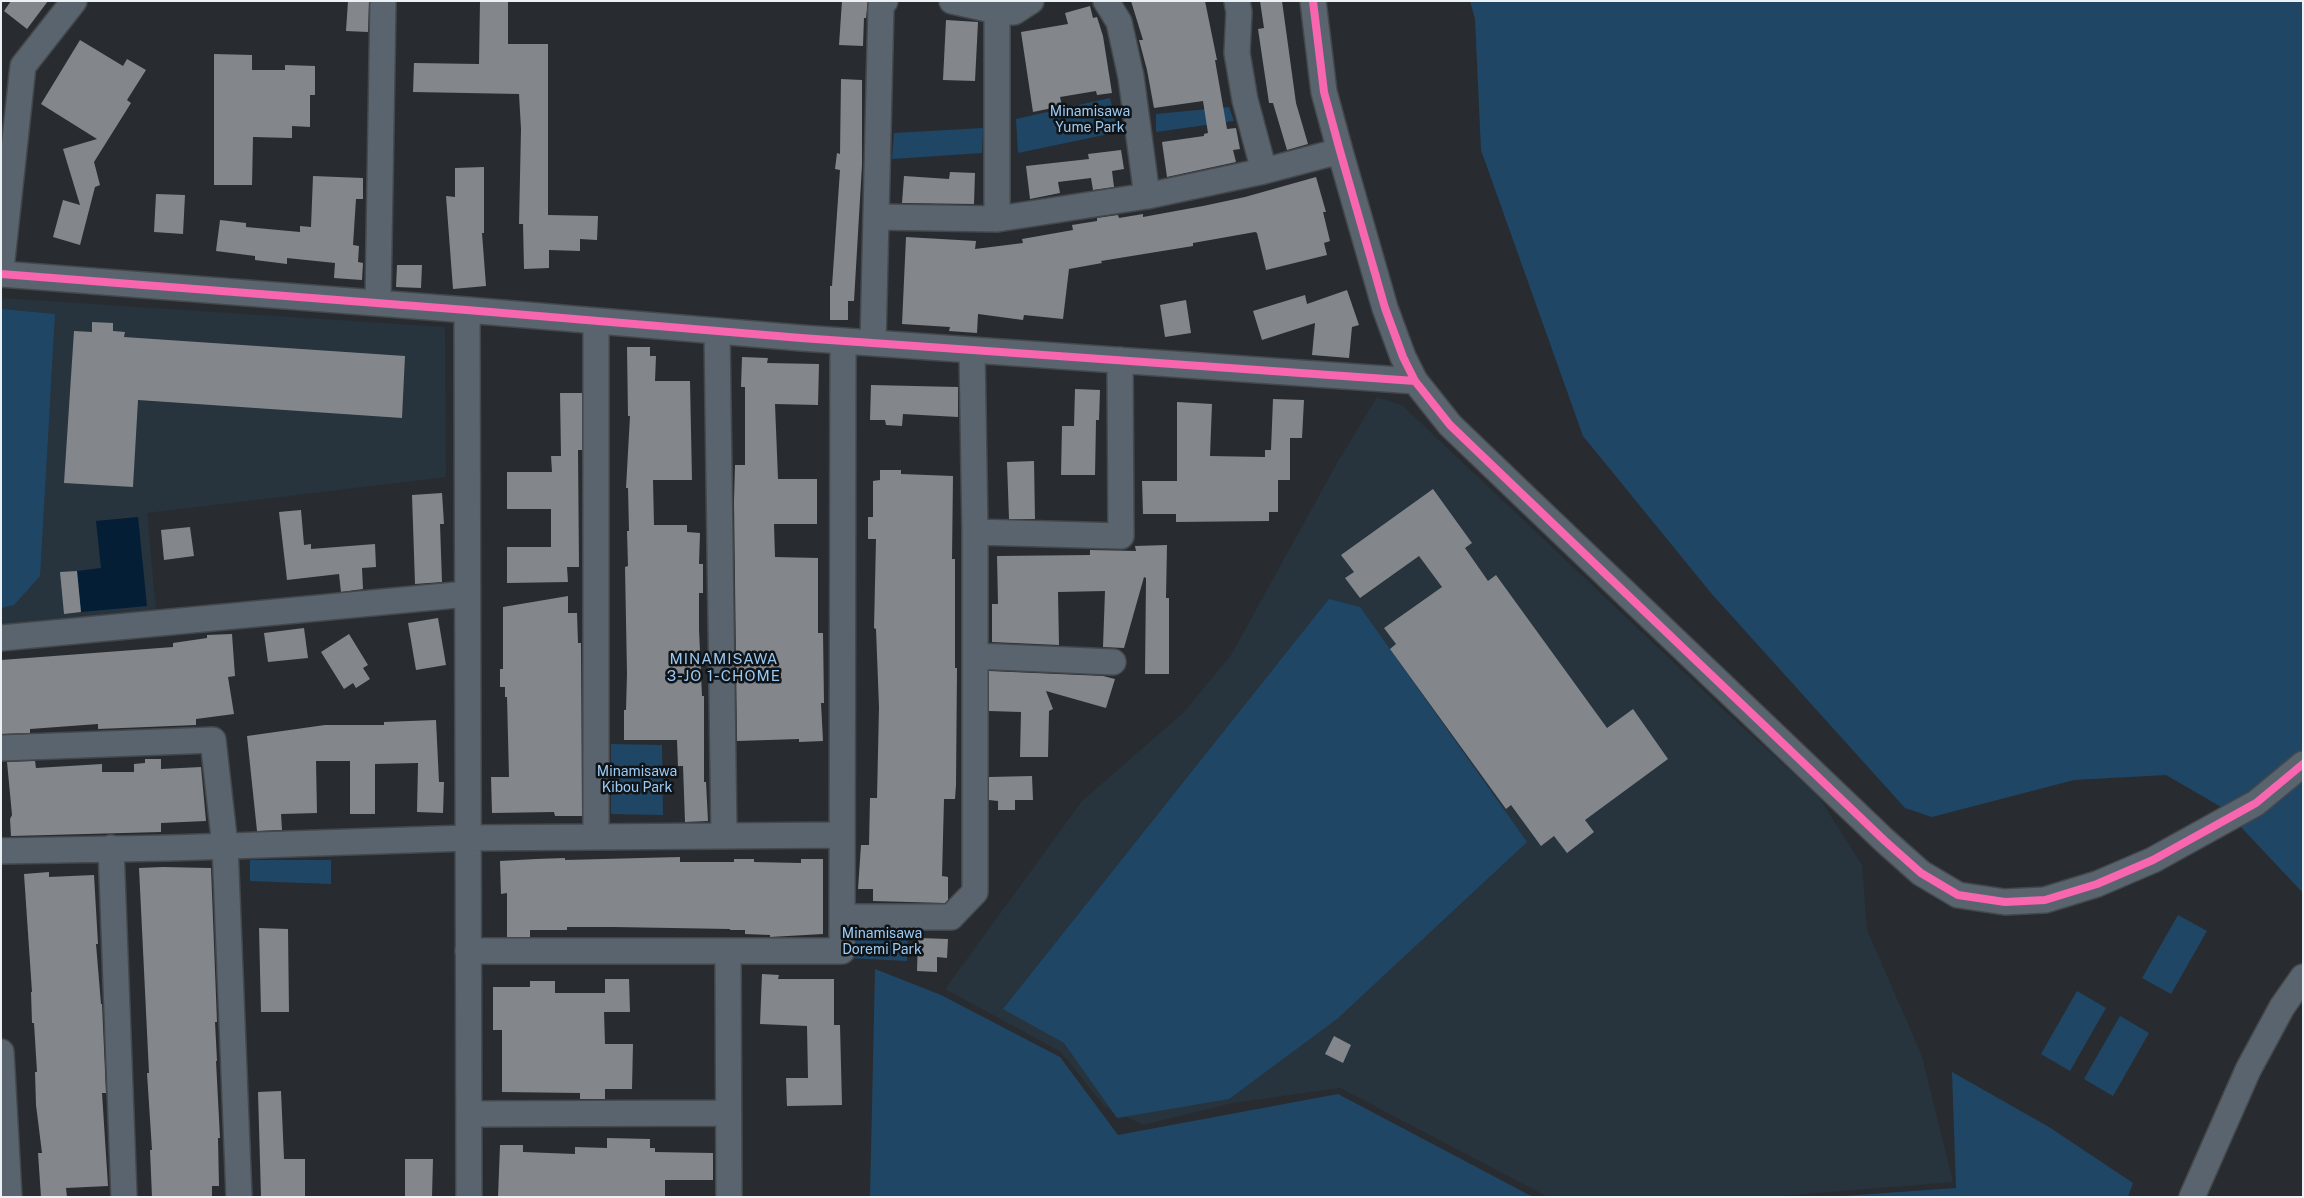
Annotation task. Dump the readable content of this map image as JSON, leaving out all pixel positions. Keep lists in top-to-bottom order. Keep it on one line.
{"districts":["MINAMISAWA 3-JO 1-CHOME"],"parks":["Minamisawa Yume Park","Minamisawa Kibou Park","Minamisawa Doremi Park"]}
